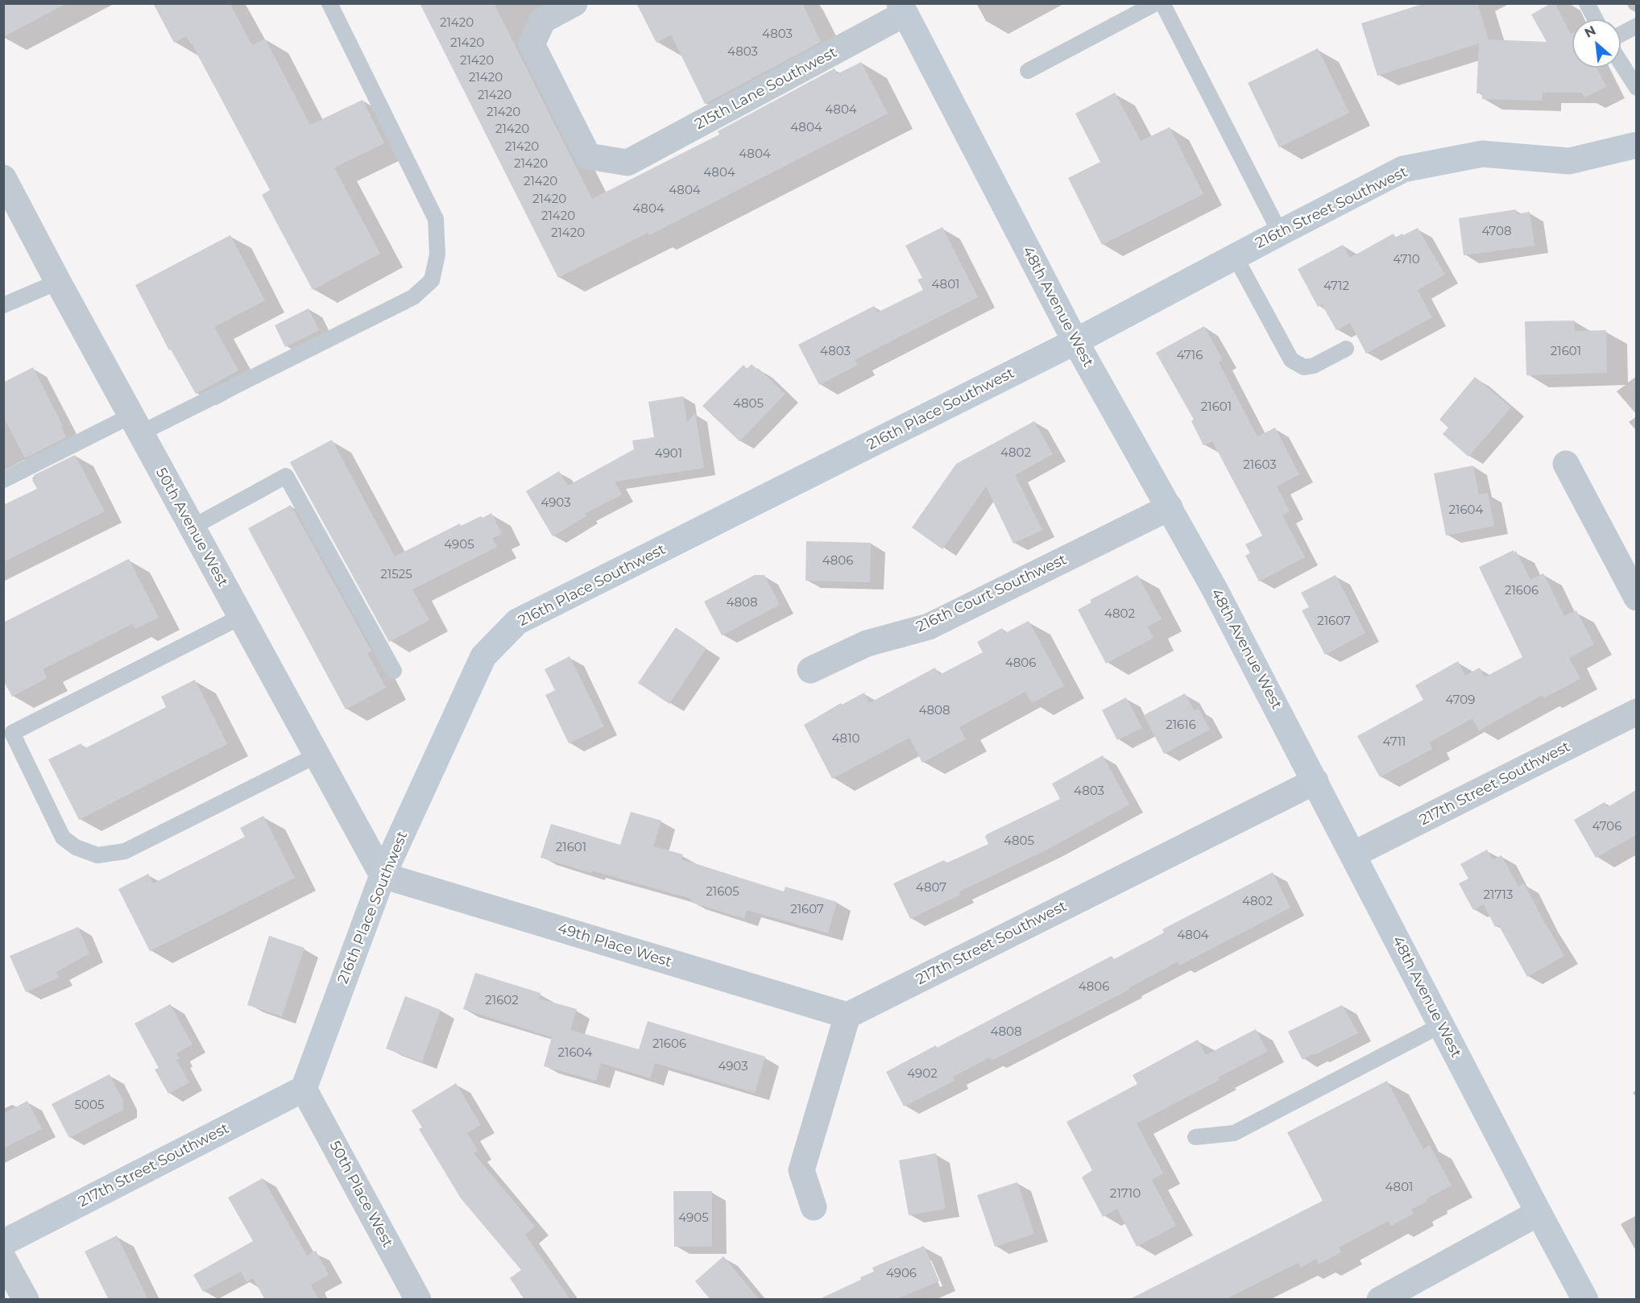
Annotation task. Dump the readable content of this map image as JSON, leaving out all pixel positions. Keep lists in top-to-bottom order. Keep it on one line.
{"streets":{"street":["215th Lane Southwest","216th Street Southwest","48th Avenue West","216th Place Southwest","50th Avenue West","216th Court Southwest","217th Street Southwest","49th Place West","50th Place West"]},"crossings":[["215th Lane Southwest","48th Avenue West"],["216th Street Southwest","48th Avenue West"],["216th Street Southwest","216th Place Southwest"],["48th Avenue West","216th Place Southwest"],["48th Avenue West","216th Court Southwest"],["48th Avenue West","217th Street Southwest"],["216th Place Southwest","50th Avenue West"],["216th Place Southwest","217th Street Southwest"],["216th Place Southwest","49th Place West"],["216th Place Southwest","50th Place West"],["50th Avenue West","49th Place West"],["217th Street Southwest","49th Place West"],["217th Street Southwest","50th Place West"]],"house_numbers":["21420","4803","21420","4803","21420","21420","21420","4804","21420","4804","21420","21420","4804","21420","4804","21420","4804","21420","4804","21420","4708","21420","4710","4801","4712","4803","21601","4716","4805","21601","4802","4901","21603","4903","21604","4905","4806","21525","21606","4808","4802","21607","4806","4709","4808","21616","4810","4711","4803","4706","4805","21601","4807","21605","21713","4802","21607","4804","4806","21602","4808","21606","21604","4903","4902","5005","4801","21710","4905","4906"],"north":"top left"}
